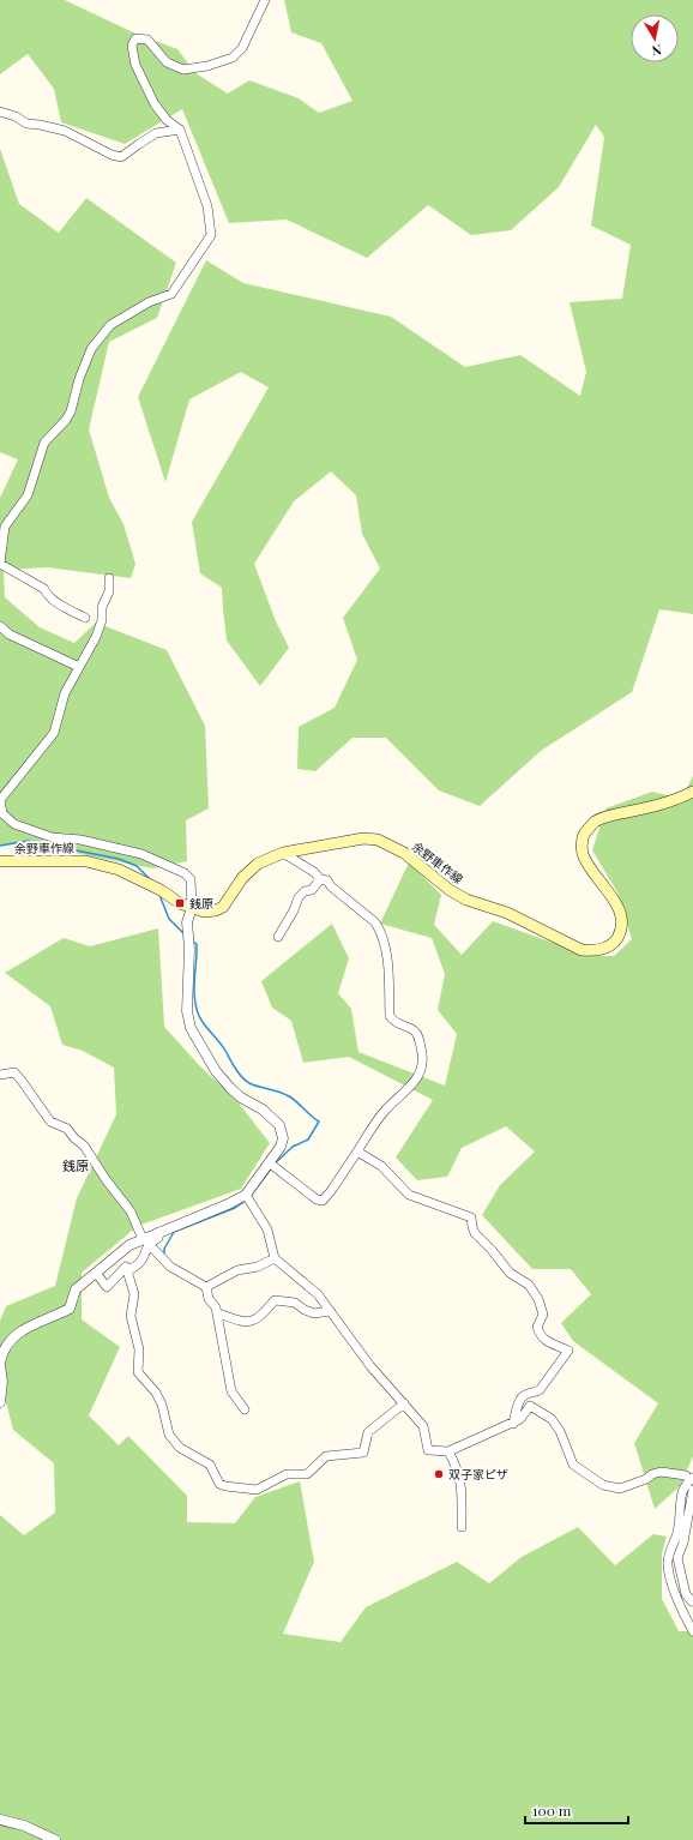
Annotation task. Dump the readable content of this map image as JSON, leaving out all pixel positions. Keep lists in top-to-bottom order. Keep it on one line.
{"streets":{"main road":["余野車作線"]},"districts":["銭原"],"places":{"transit":["銭原"],"other":["双子家ピザ"]},"scale_bar":"100 m","north":"bottom"}
